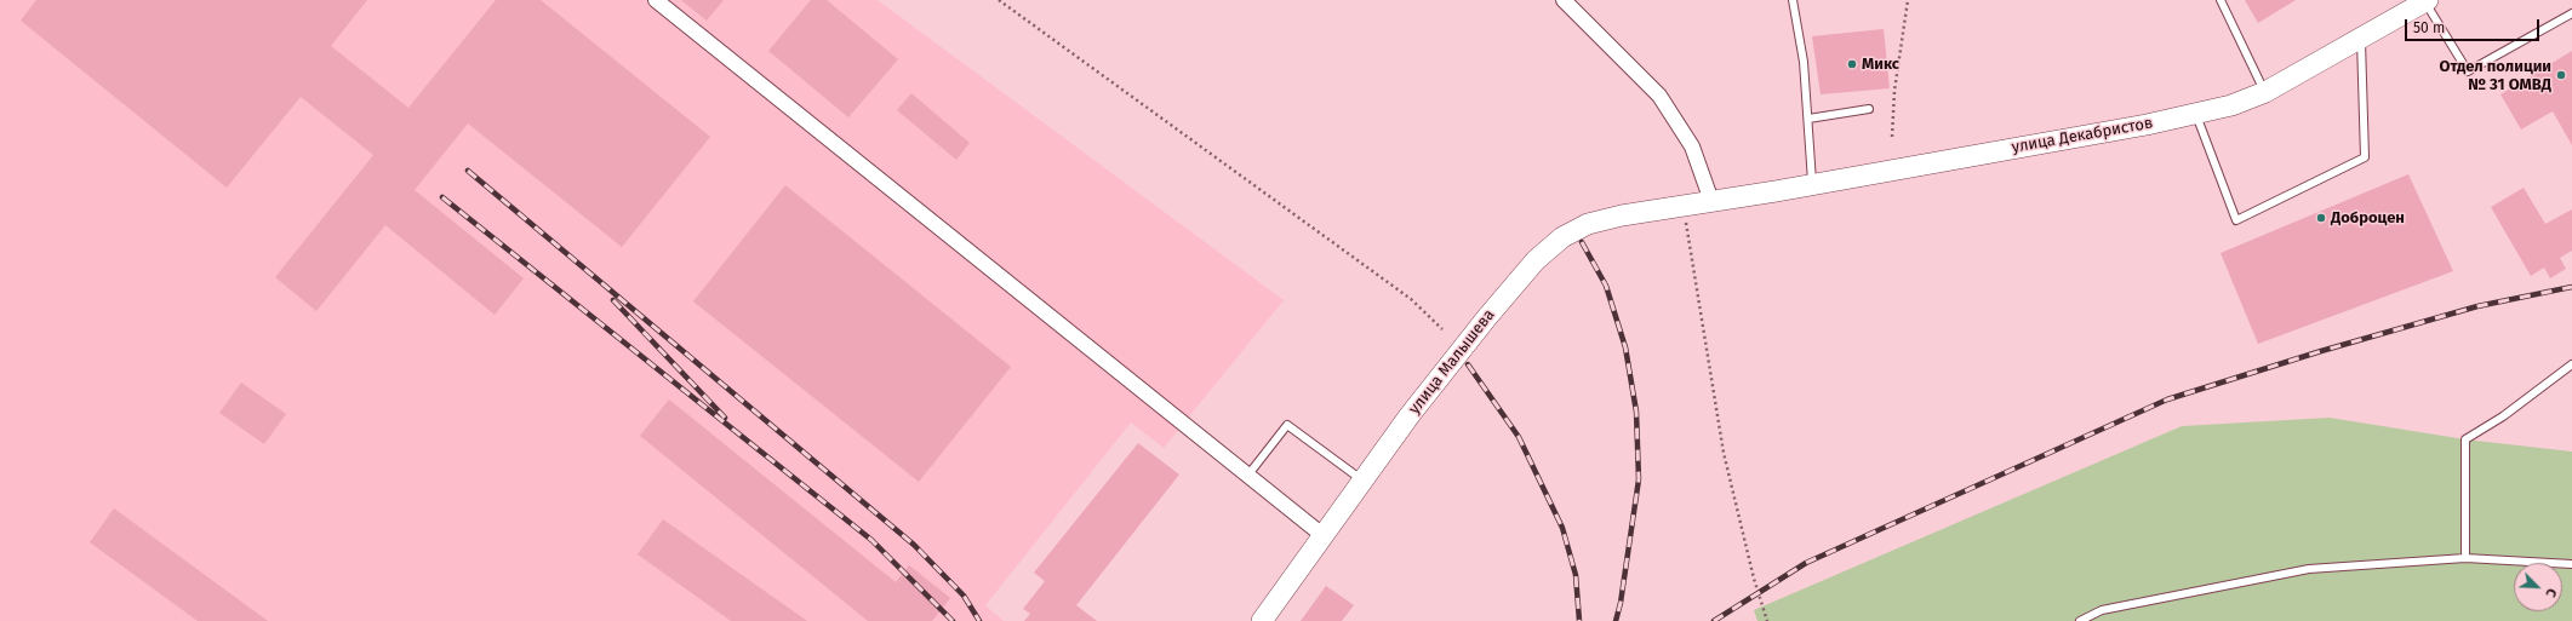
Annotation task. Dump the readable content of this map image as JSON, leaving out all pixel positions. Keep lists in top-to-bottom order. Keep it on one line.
{"streets":{"main road":["улица Декабристов","улица Малышева"]},"crossings":[["улица Декабристов","улица Малышева"]],"places":["Микс","Отдел полиции № 31 ОМВД","Доброцен"],"scale_bar":"50 m","north":"bottom right"}
